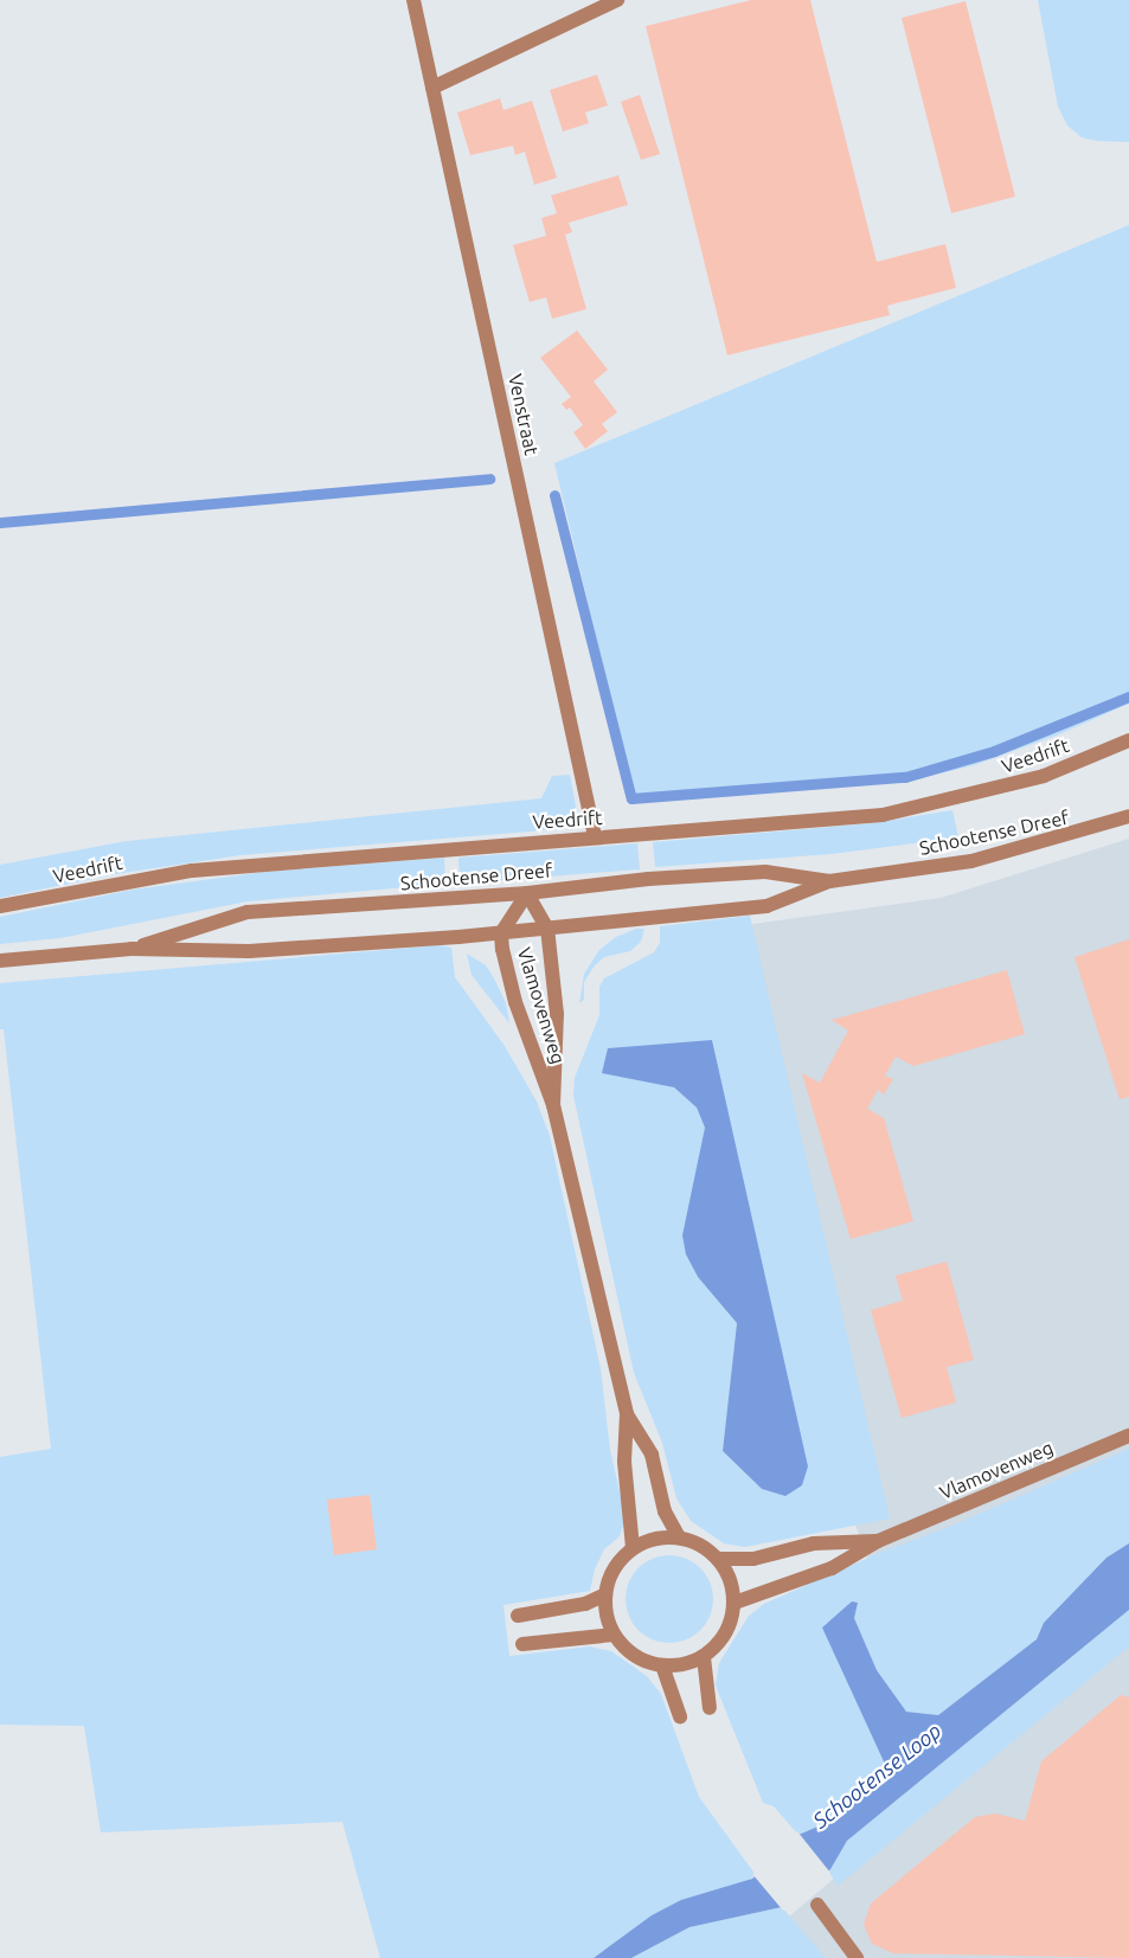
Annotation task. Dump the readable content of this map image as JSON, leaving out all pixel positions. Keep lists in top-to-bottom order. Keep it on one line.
{"streets":{"street":["Venstraat","Veedrift","Schootense Dreef","Vlamovenweg"]},"crossings":[["Venstraat","Veedrift"],["Schootense Dreef","Vlamovenweg"]],"water":["Schootense Loop"]}
